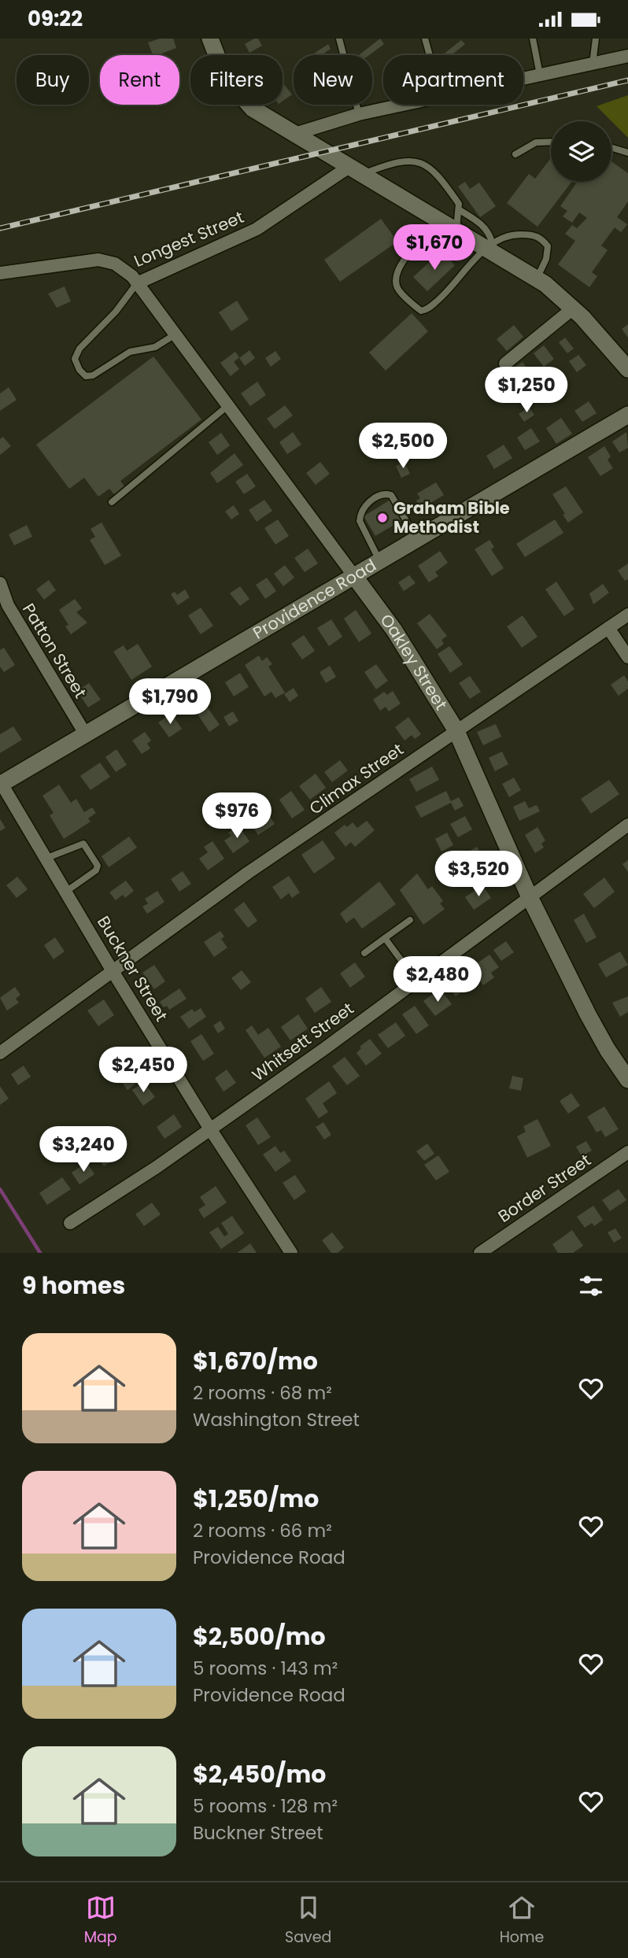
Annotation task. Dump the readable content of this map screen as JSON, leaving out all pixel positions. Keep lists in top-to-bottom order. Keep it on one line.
{"streets":{"street":["Longest Street","Providence Road","Patton Street","Oakley Street","Climax Street","Buckner Street","Whitsett Street","Border Street"]},"crossings":[["Longest Street","Oakley Street"],["Providence Road","Patton Street"],["Providence Road","Oakley Street"],["Providence Road","Buckner Street"],["Oakley Street","Climax Street"],["Oakley Street","Whitsett Street"],["Climax Street","Buckner Street"],["Buckner Street","Whitsett Street"]],"places":["Graham Bible Methodist"],"page":{"status":"09:22","chip":["Buy","Rent","Filters","New","Apartment"],"price":["$1,670","$1,250","$2,500","$1,790","$976","$3,520","$2,480","$2,450","$3,240"],"heading":"9 homes","list":[{"name":"$1,670/mo","note":"2 rooms · 68 m² · Washington Street"},{"name":"$1,250/mo","note":"2 rooms · 66 m² · Providence Road"},{"name":"$2,500/mo","note":"5 rooms · 143 m² · Providence Road"},{"name":"$2,450/mo","note":"5 rooms · 128 m² · Buckner Street"}],"tabs":["Map","Saved","Home"]}}
